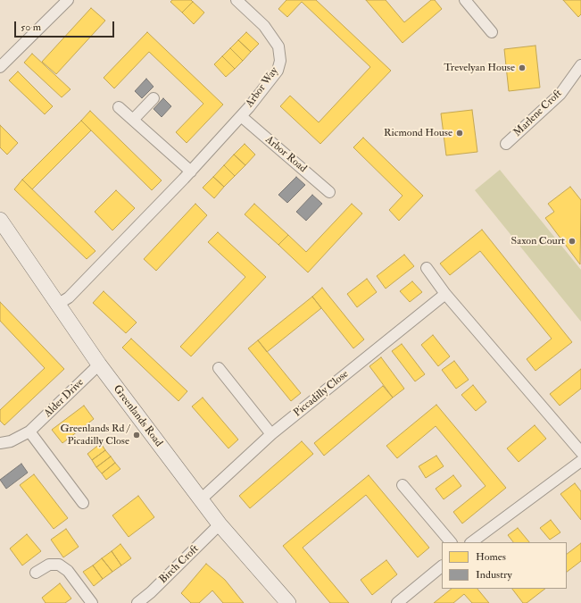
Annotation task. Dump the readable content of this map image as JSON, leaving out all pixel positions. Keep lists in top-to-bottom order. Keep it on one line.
{"streets":{"street":["Arbor Way","Marlene Croft","Arbor Road","Piccadilly Close","Alder Drive","Greenlands Road","Birch Croft"]},"crossings":[["Arbor Way","Arbor Road"],["Arbor Way","Greenlands Road"],["Piccadilly Close","Greenlands Road"],["Alder Drive","Greenlands Road"],["Greenlands Road","Birch Croft"]],"places":["Trevelyan House","Ricmond House","Saxon Court","Greenlands Rd / Picadilly Close"],"legend":["Homes","Industry"],"scale_bar":"50 m"}
